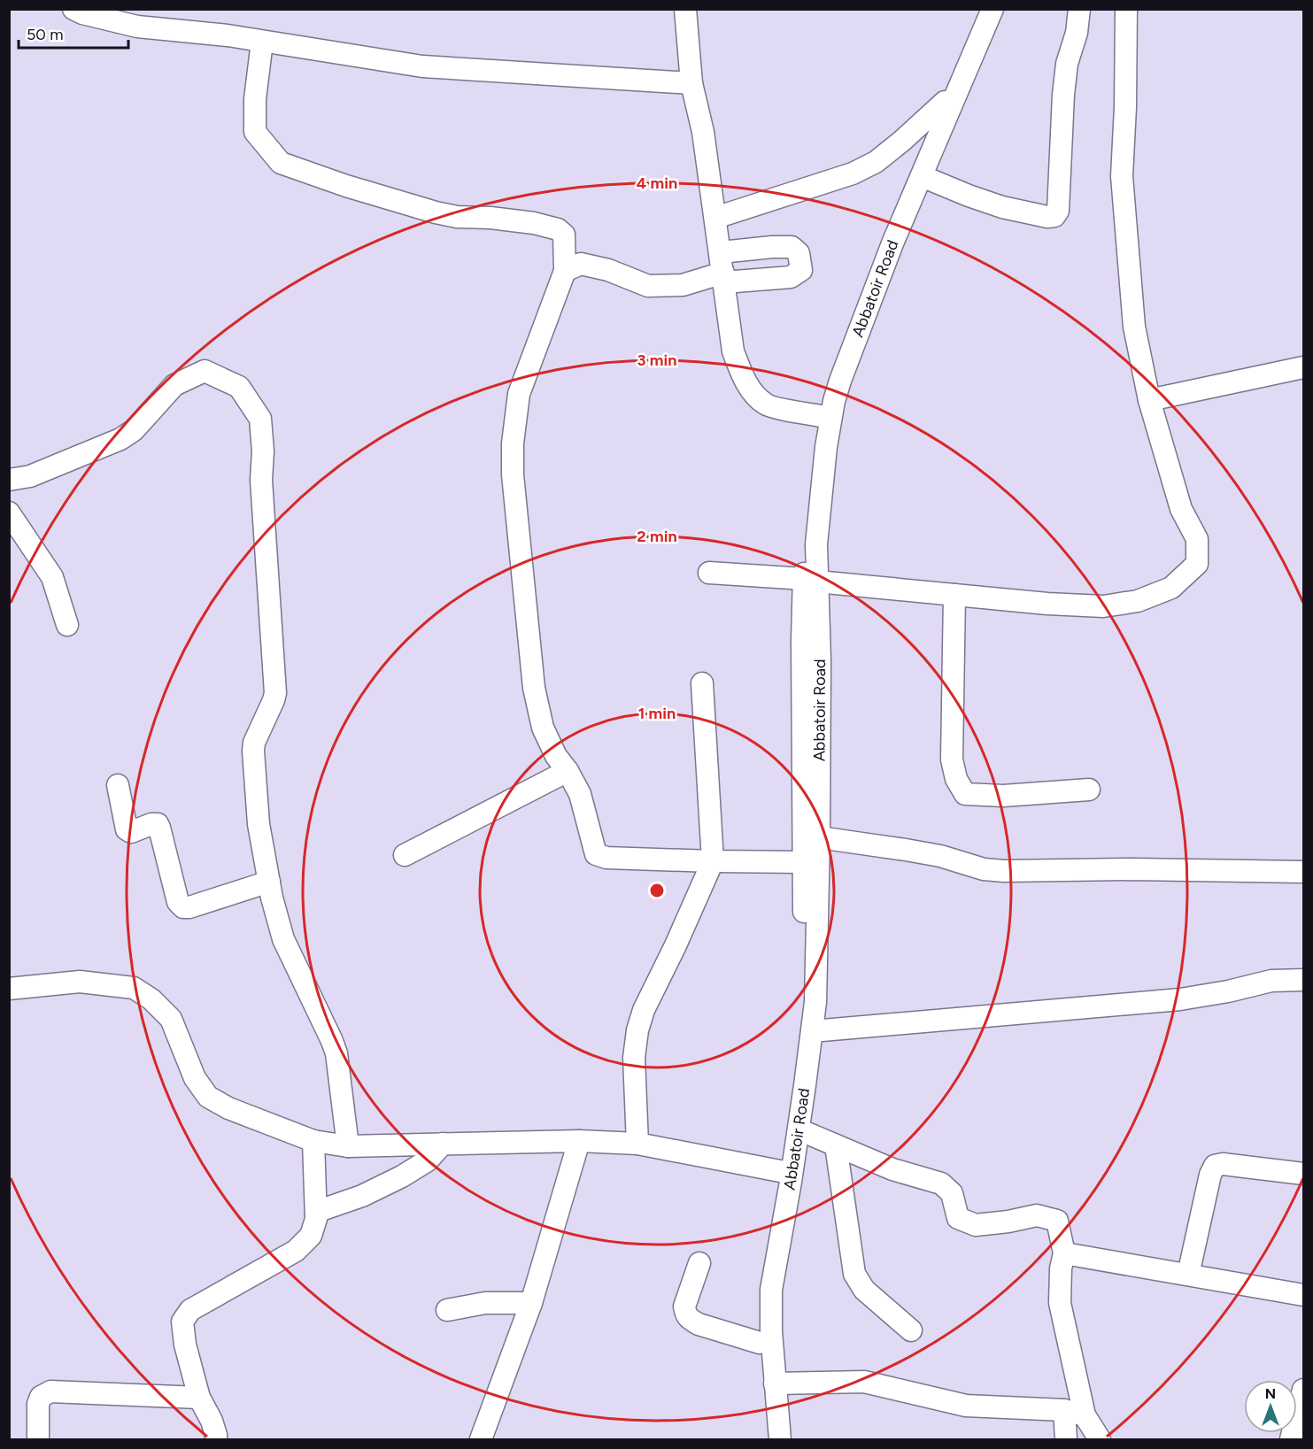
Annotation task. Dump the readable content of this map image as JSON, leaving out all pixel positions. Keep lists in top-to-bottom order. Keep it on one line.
{"streets":{"street":["Abbatoir Road"]},"scale_bar":"50 m","north":"top","rings":["4 min","3 min","2 min","1 min"]}
